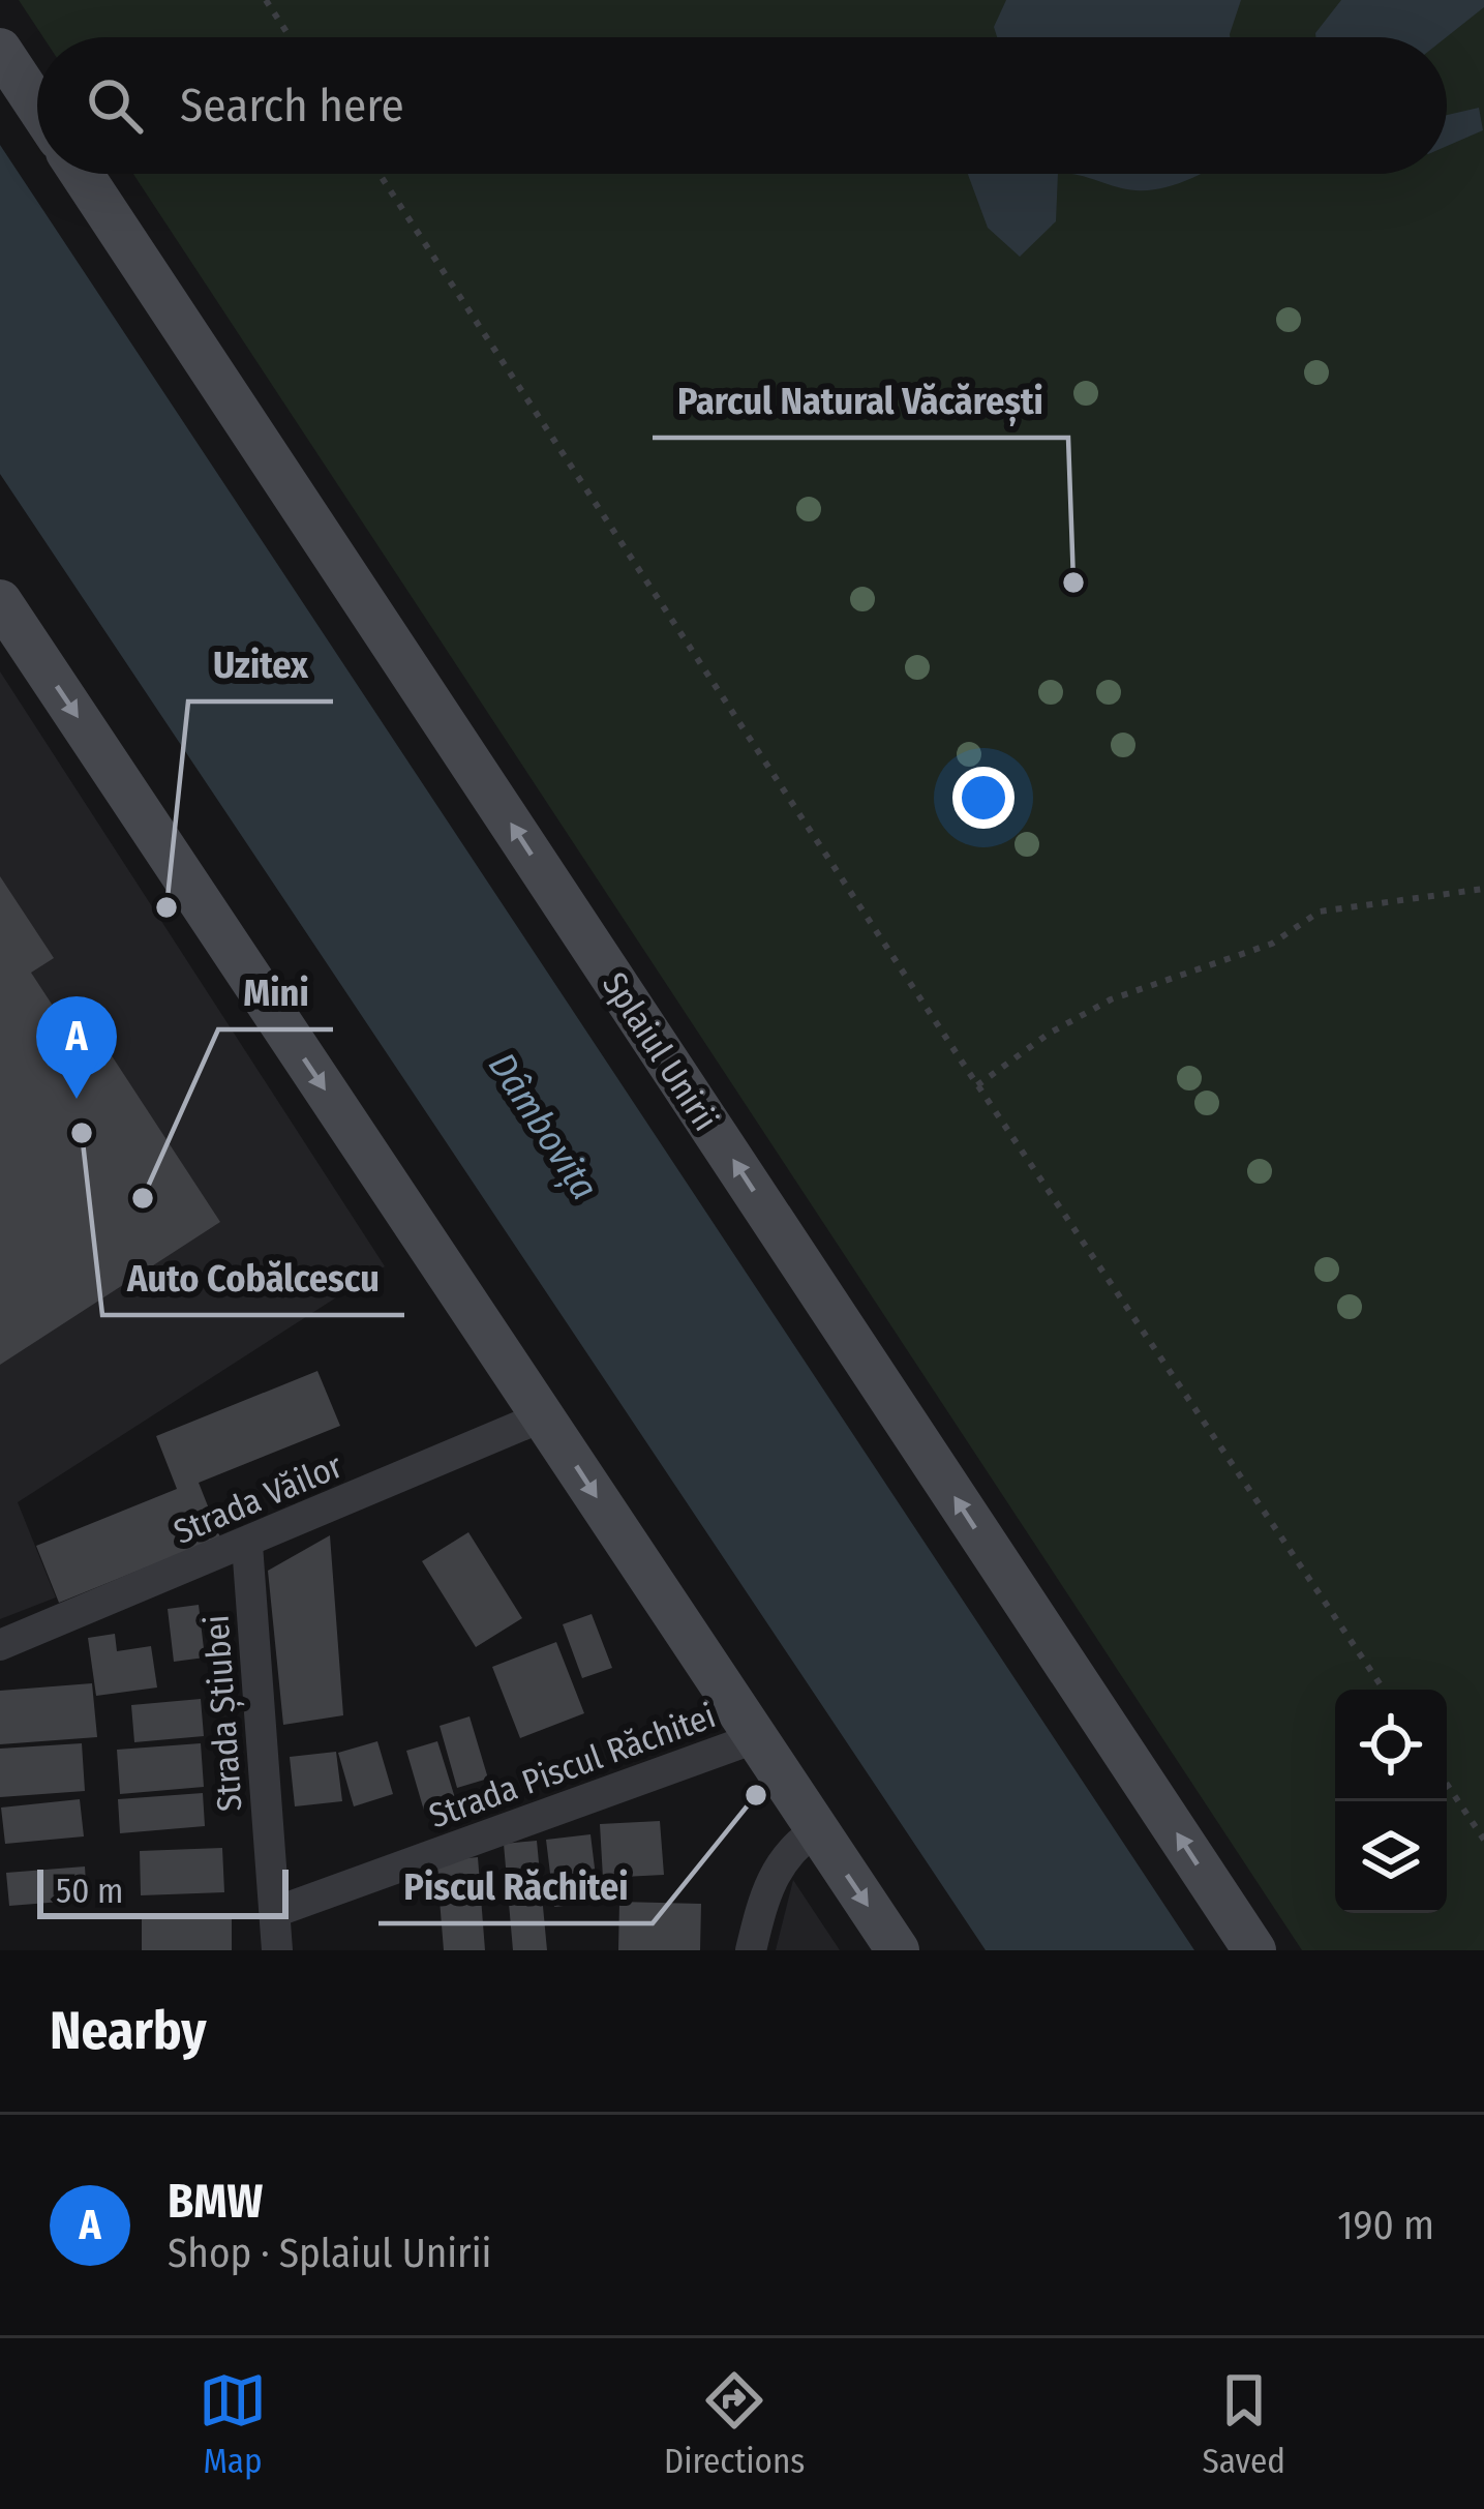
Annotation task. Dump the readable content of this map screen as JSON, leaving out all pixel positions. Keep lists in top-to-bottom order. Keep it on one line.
{"streets":{"main road":["Splaiul Unirii"],"street":["Strada Văilor","Strada Știubei","Strada Piscul Răchitei"]},"crossings":[["Strada Văilor","Strada Știubei"],["Strada Știubei","Strada Piscul Răchitei"]],"water":["Dâmbovița"],"places":["Parcul Natural Văcărești","Uzitex","Auto Cobălcescu","Mini","Piscul Răchitei"],"scale_bar":"50 m","page":{"search":"Search here","pins":"A","scale":"50 m","heading":"Nearby","list":[{"mark":"A","name":"BMW","note":"Shop · Splaiul Unirii","value":"190 m"}],"nav":["Map","Directions","Saved"]}}
